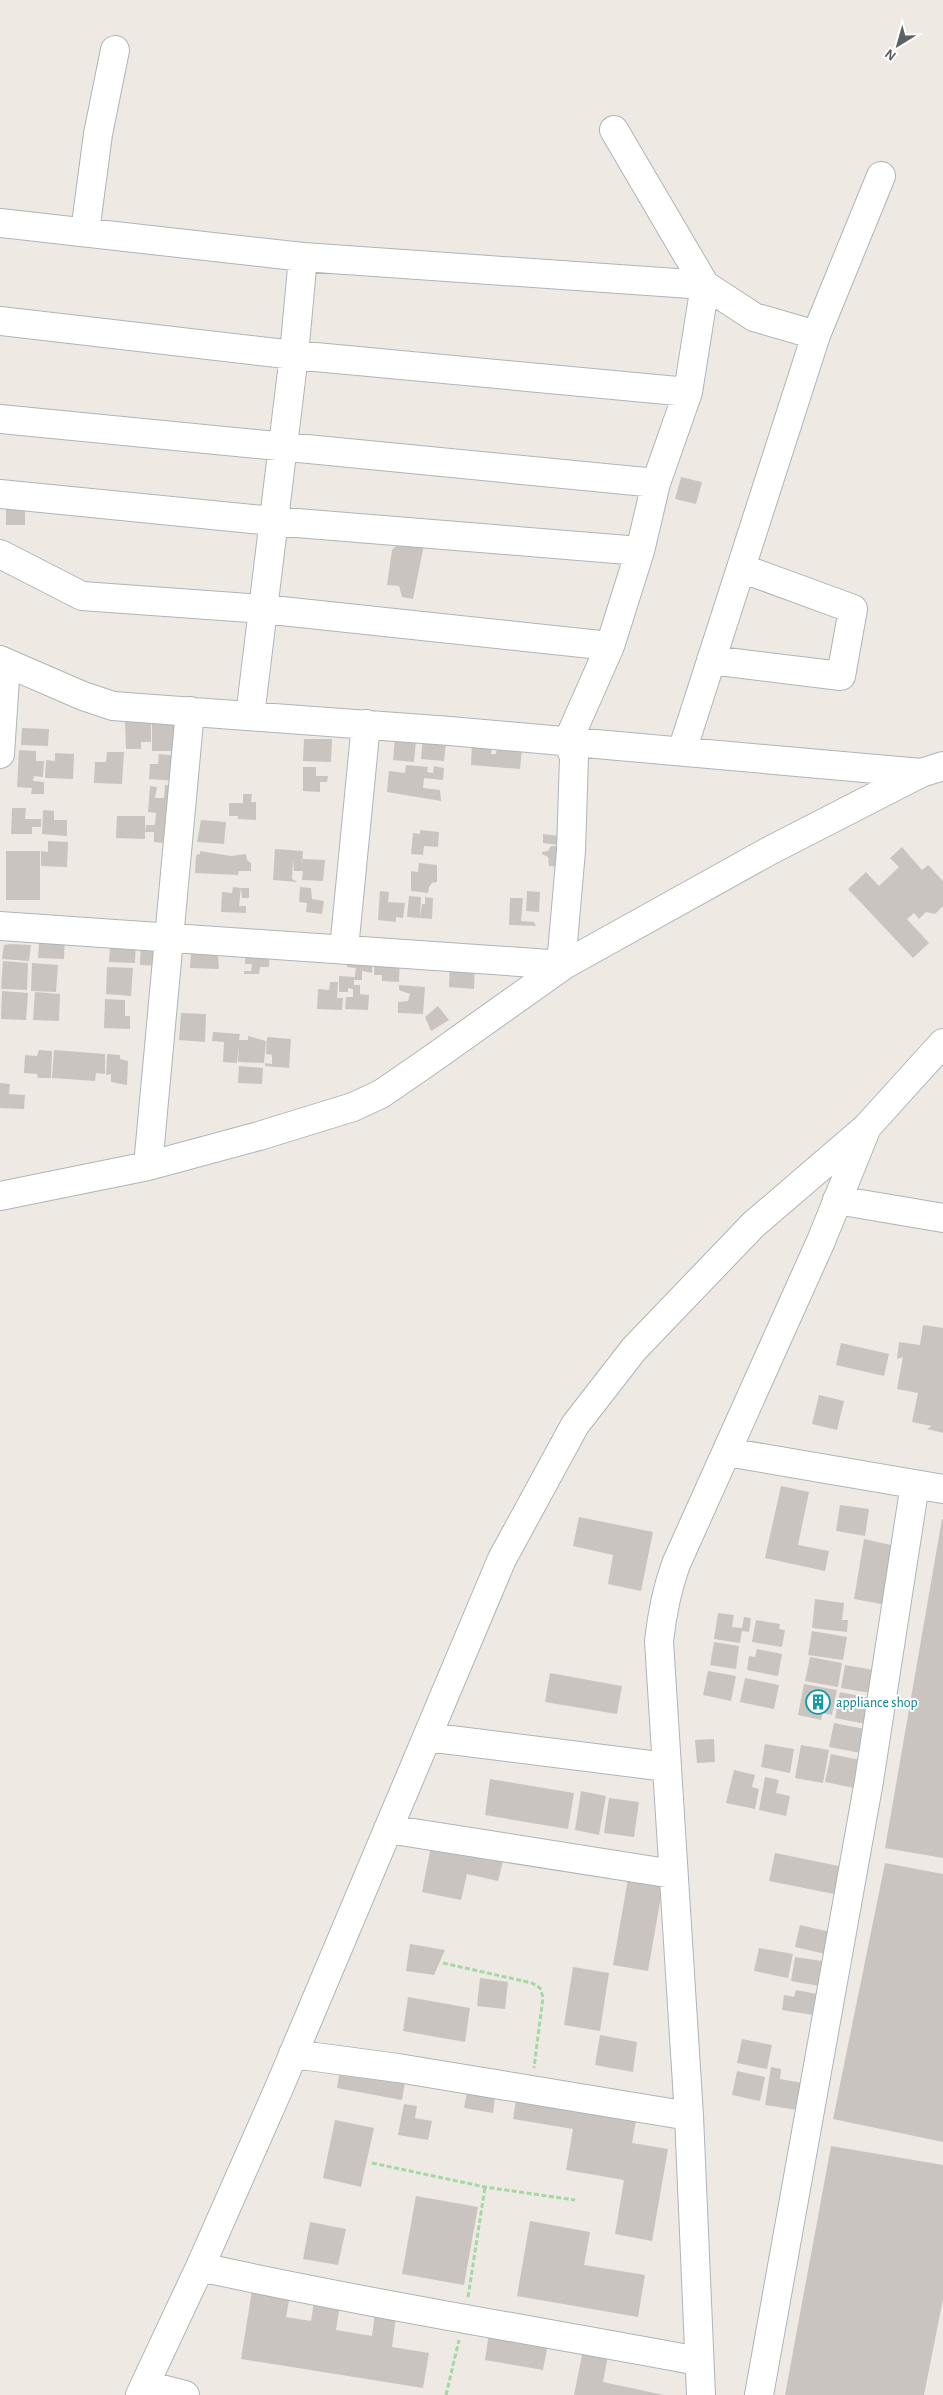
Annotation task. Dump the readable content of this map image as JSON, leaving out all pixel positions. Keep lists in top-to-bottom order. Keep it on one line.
{"places":{"building":["appliance shop"]},"north":"bottom left"}
